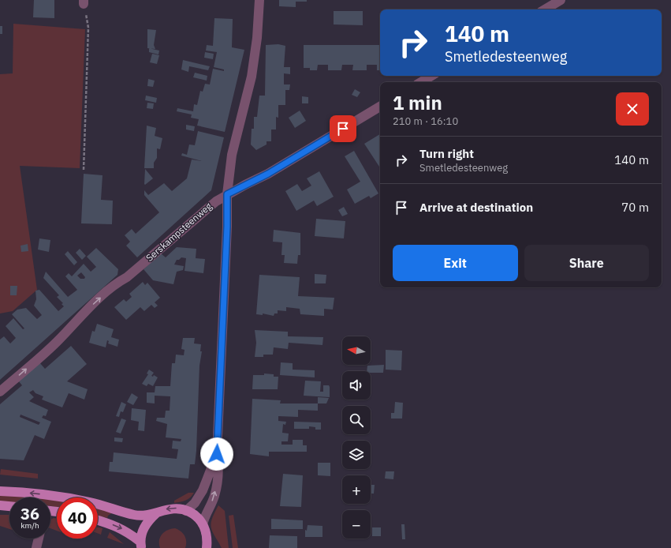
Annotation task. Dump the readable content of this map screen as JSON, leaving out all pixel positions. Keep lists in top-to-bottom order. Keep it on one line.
{"streets":{"street":["Serskampsteenweg"]},"one_way":["Serskampsteenweg"],"north":"left","page":{"turn":["140 m","Smetledesteenweg"],"heading":["1 min","210 m · 16:10"],"list":[{"name":"Turn right","note":"Smetledesteenweg","value":"140 m"},{"name":"Arrive at destination","value":"70 m"}],"buttons":["Exit","Share"],"map_buttons":["+","−"],"speed":"36 km/h","limit":"40"}}
